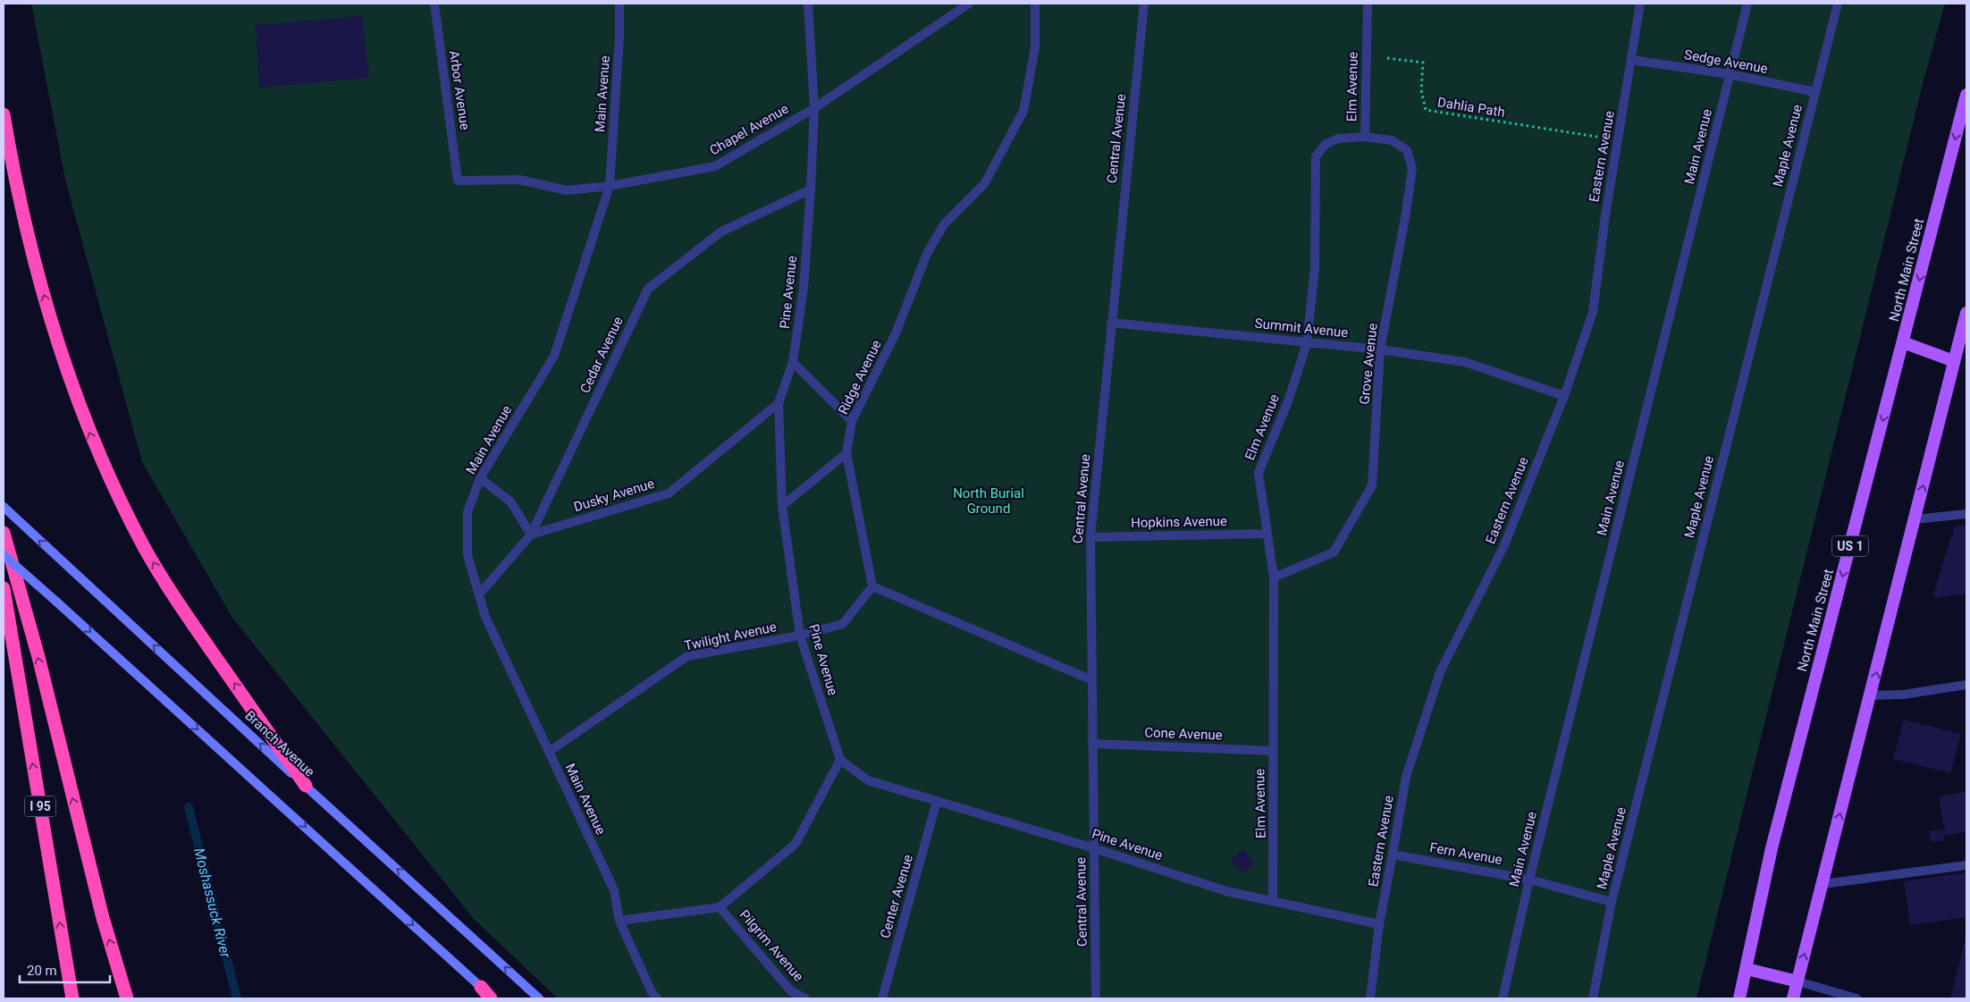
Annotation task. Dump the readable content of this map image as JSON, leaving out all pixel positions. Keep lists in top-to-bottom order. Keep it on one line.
{"streets":{"highway":["I 95"],"main road":["North Main Street","US 1","Branch Avenue"],"street":["Sedge Avenue","Elm Avenue","Arbor Avenue","Main Avenue","Chapel Avenue","Central Avenue","Maple Avenue","Eastern Avenue","Pine Avenue","Summit Avenue","Cedar Avenue","Grove Avenue","Ridge Avenue","Dusky Avenue","Hopkins Avenue","Twilight Avenue","Cone Avenue","Fern Avenue","Center Avenue","Pilgrim Avenue"],"path":["Dahlia Path"]},"crossings":[["Sedge Avenue","Main Avenue"],["Sedge Avenue","Maple Avenue"],["Sedge Avenue","Eastern Avenue"],["Elm Avenue","Dahlia Path"],["Elm Avenue","Pine Avenue"],["Elm Avenue","Summit Avenue"],["Elm Avenue","Grove Avenue"],["Elm Avenue","Hopkins Avenue"],["Elm Avenue","Cone Avenue"],["Arbor Avenue","Chapel Avenue"],["Main Avenue","Chapel Avenue"],["Main Avenue","Cedar Avenue"],["Main Avenue","Twilight Avenue"],["Main Avenue","Fern Avenue"],["Dahlia Path","Eastern Avenue"],["Chapel Avenue","Pine Avenue"],["Central Avenue","Pine Avenue"],["Central Avenue","Summit Avenue"],["Central Avenue","Hopkins Avenue"],["Central Avenue","Cone Avenue"],["Maple Avenue","Fern Avenue"],["Eastern Avenue","Pine Avenue"],["Eastern Avenue","Summit Avenue"],["Eastern Avenue","Fern Avenue"],["Pine Avenue","Cedar Avenue"],["Pine Avenue","Dusky Avenue"],["Pine Avenue","Twilight Avenue"],["Pine Avenue","Center Avenue"],["Summit Avenue","Grove Avenue"],["Cedar Avenue","Dusky Avenue"],["Ridge Avenue","Twilight Avenue"]],"water":["Moshassuck River"],"parks":["North Burial Ground"],"scale_bar":"20 m"}
